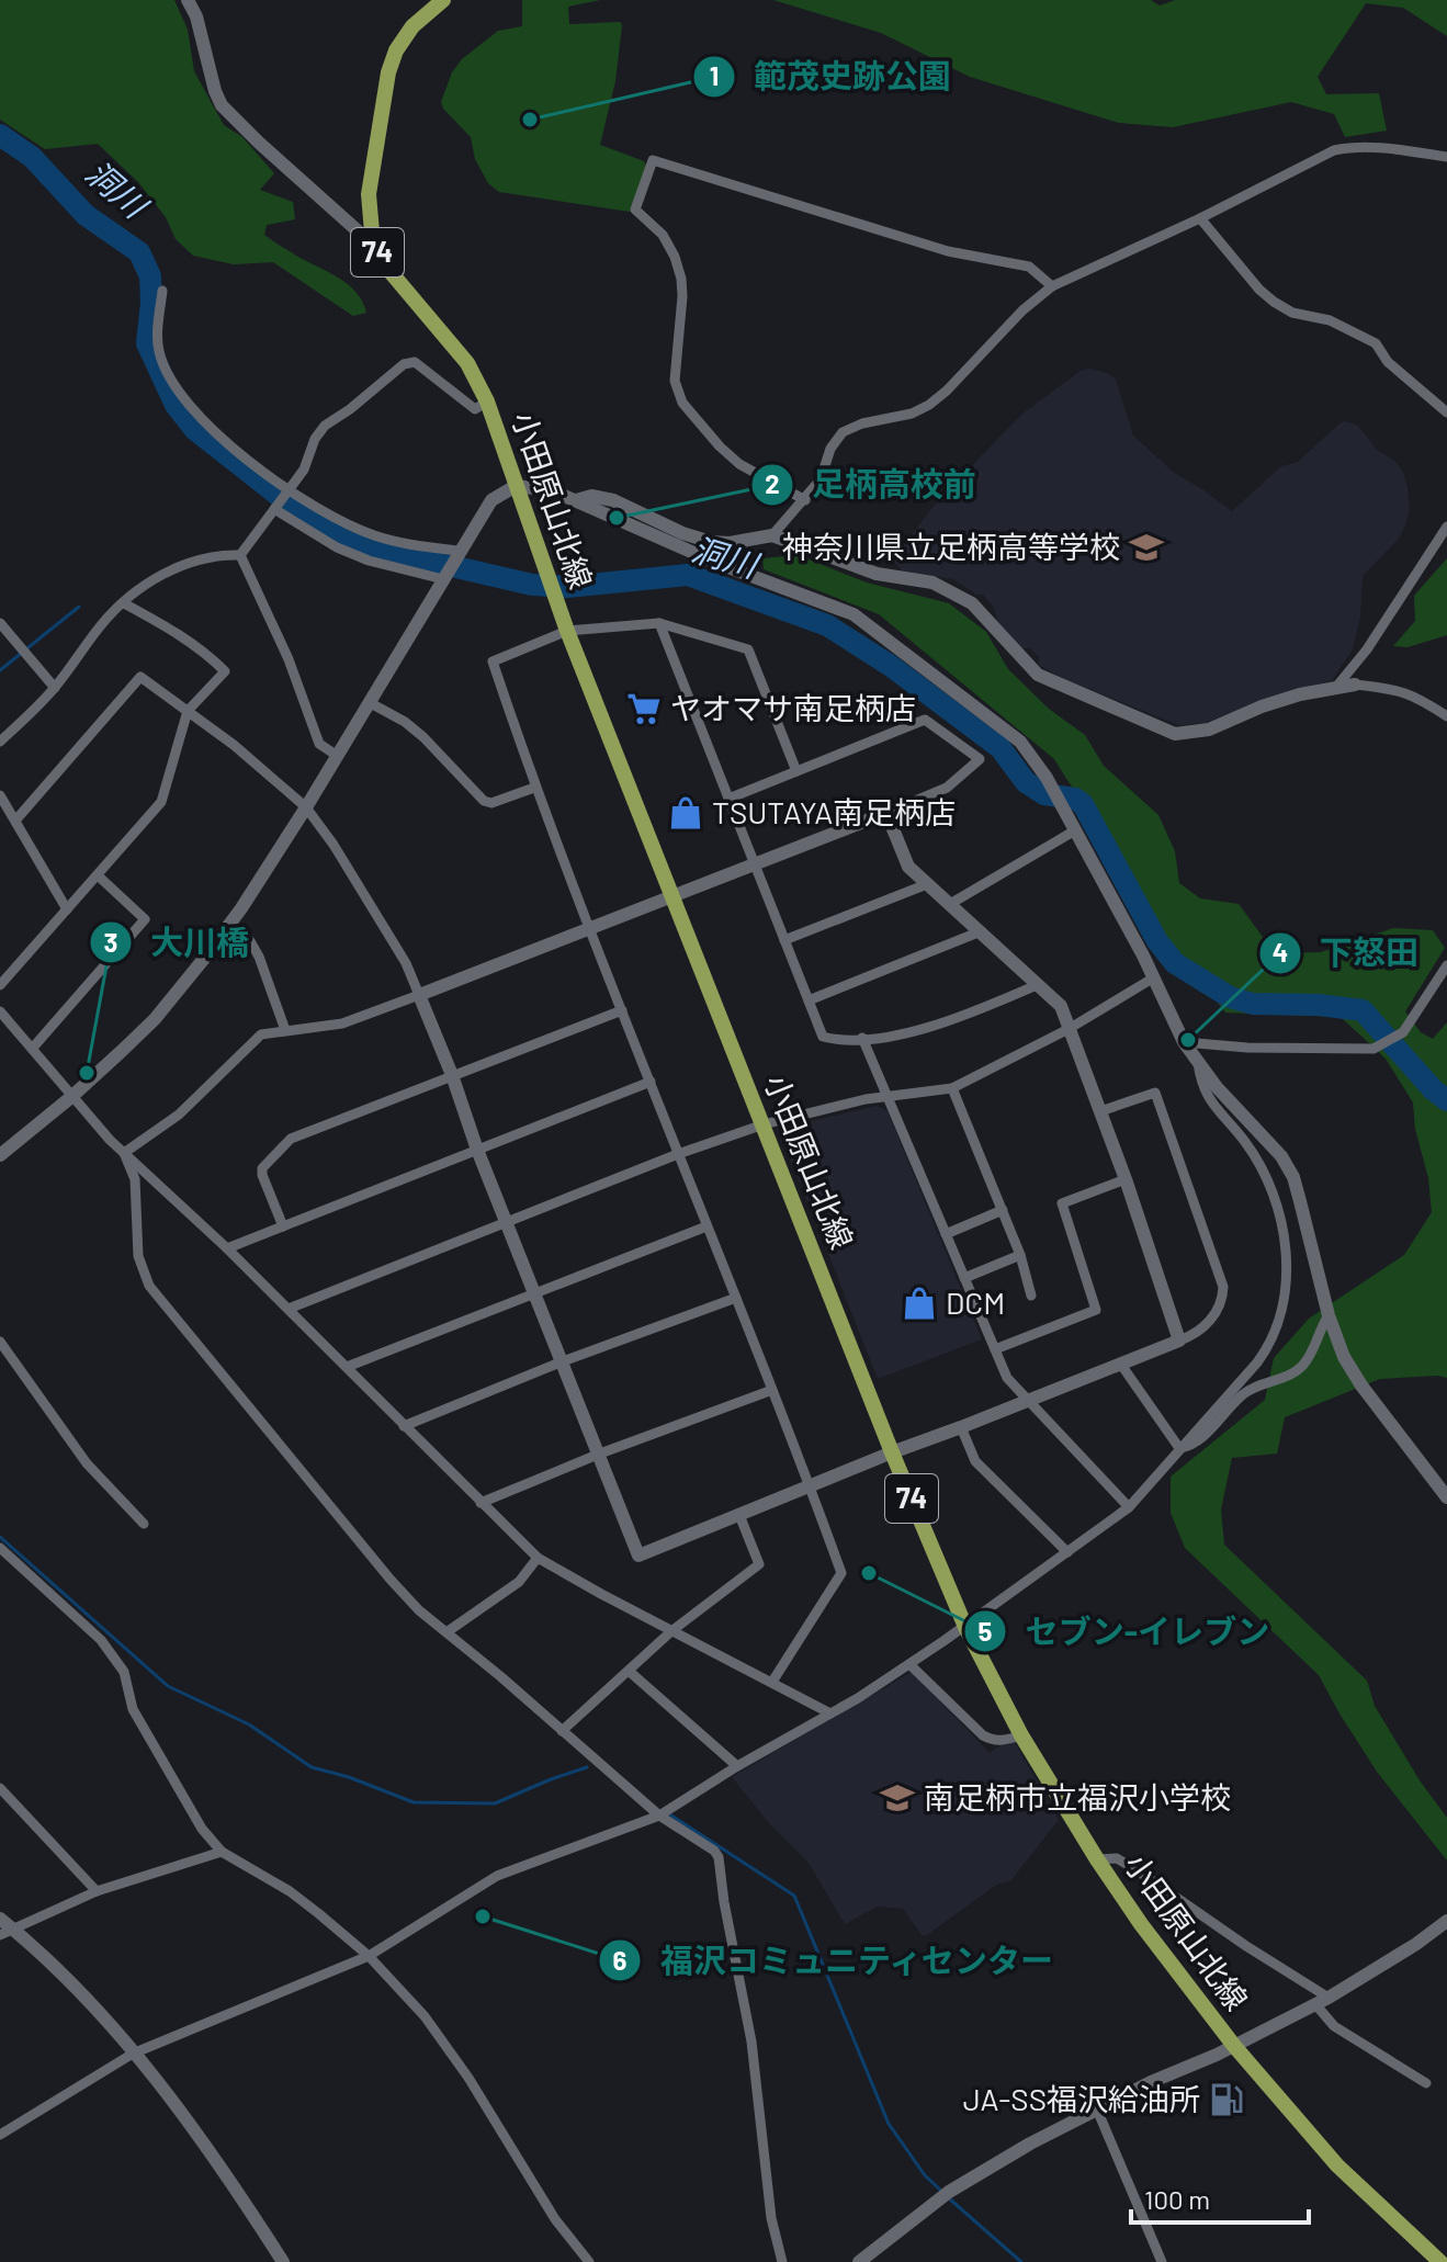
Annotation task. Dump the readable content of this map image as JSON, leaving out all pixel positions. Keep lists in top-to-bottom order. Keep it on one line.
{"streets":{"main road":["74","小田原山北線"]},"water":["洞川"],"places":{"other":["範茂史跡公園","足柄高校前","下怒田","大川橋","セブン-イレブン","福沢コミュニティセンター"],"school or university":["神奈川県立足柄高等学校","南足柄市立福沢小学校"],"supermarket":["ヤオマサ南足柄店"],"shop":["TSUTAYA南足柄店","DCM"],"fuel station":["JA-SS福沢給油所"]},"scale_bar":"100 m"}
